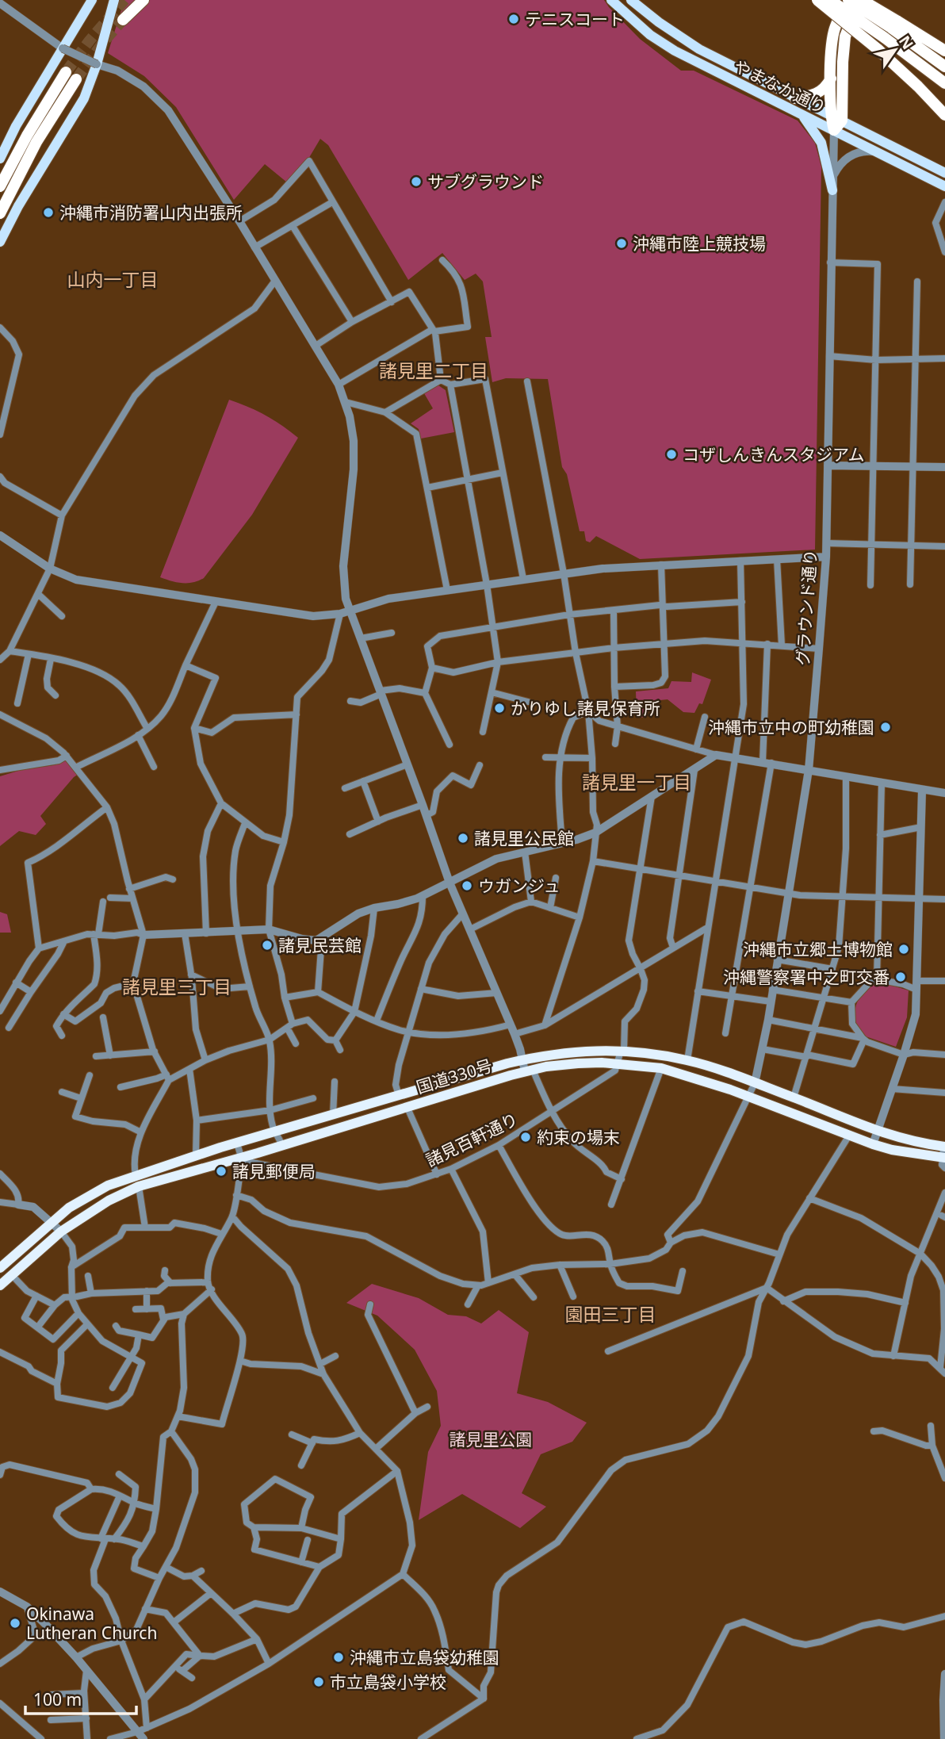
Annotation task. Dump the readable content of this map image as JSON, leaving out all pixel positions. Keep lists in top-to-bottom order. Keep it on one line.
{"streets":{"highway":["国道330号"],"main road":["やまなか通り"],"street":["グラウンド通り","諸見百軒通り"]},"crossings":[["やまなか通り","グラウンド通り"],["グラウンド通り","国道330号"],["国道330号","諸見百軒通り"]],"districts":["山内一丁目","諸見里二丁目","諸見里一丁目","諸見里三丁目","園田三丁目"],"parks":["諸見里公園"],"places":["テニスコート","サブグラウンド","沖縄市消防署山内出張所","沖縄市陸上競技場","コザしんきんスタジアム","かりゆし諸見保育所","沖縄市立中の町幼稚園","諸見里公民館","ウガンジュ","諸見民芸館","沖縄市立郷土博物館","沖縄警察署中之町交番","約束の場末","諸見郵便局","Okinawa Lutheran Church","沖縄市立島袋幼稚園","市立島袋小学校"],"scale_bar":"100 m","north":"top right"}
